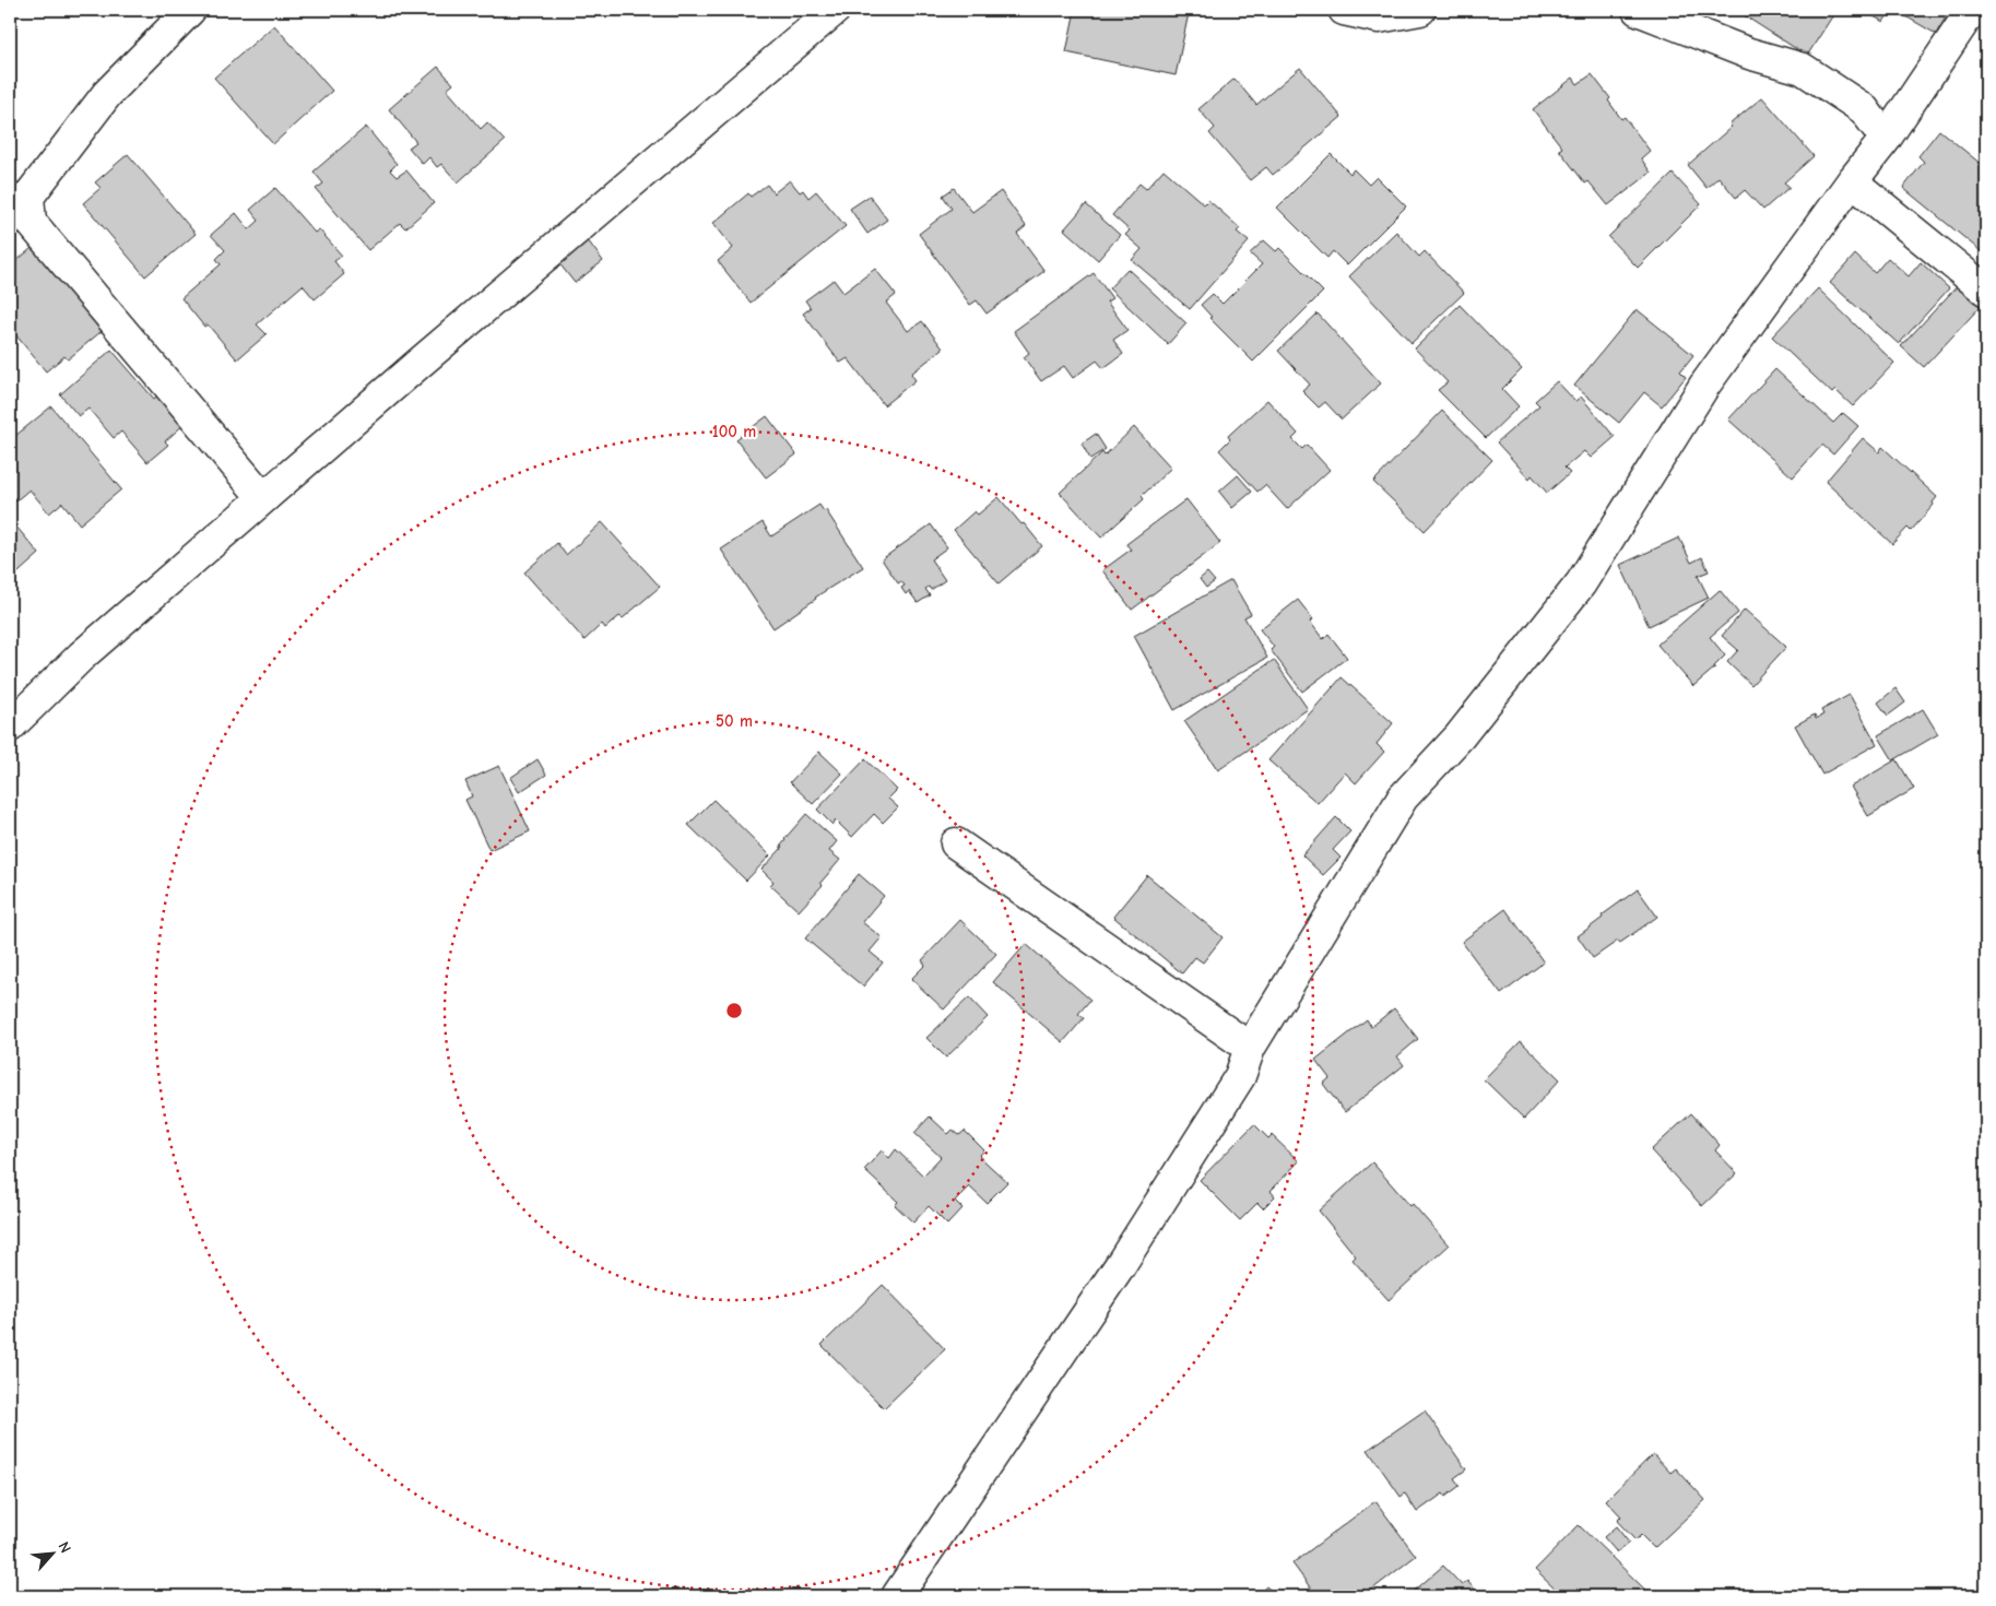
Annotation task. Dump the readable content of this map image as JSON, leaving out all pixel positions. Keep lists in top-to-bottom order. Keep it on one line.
{"north":"top right","rings":["100 m","50 m"]}
